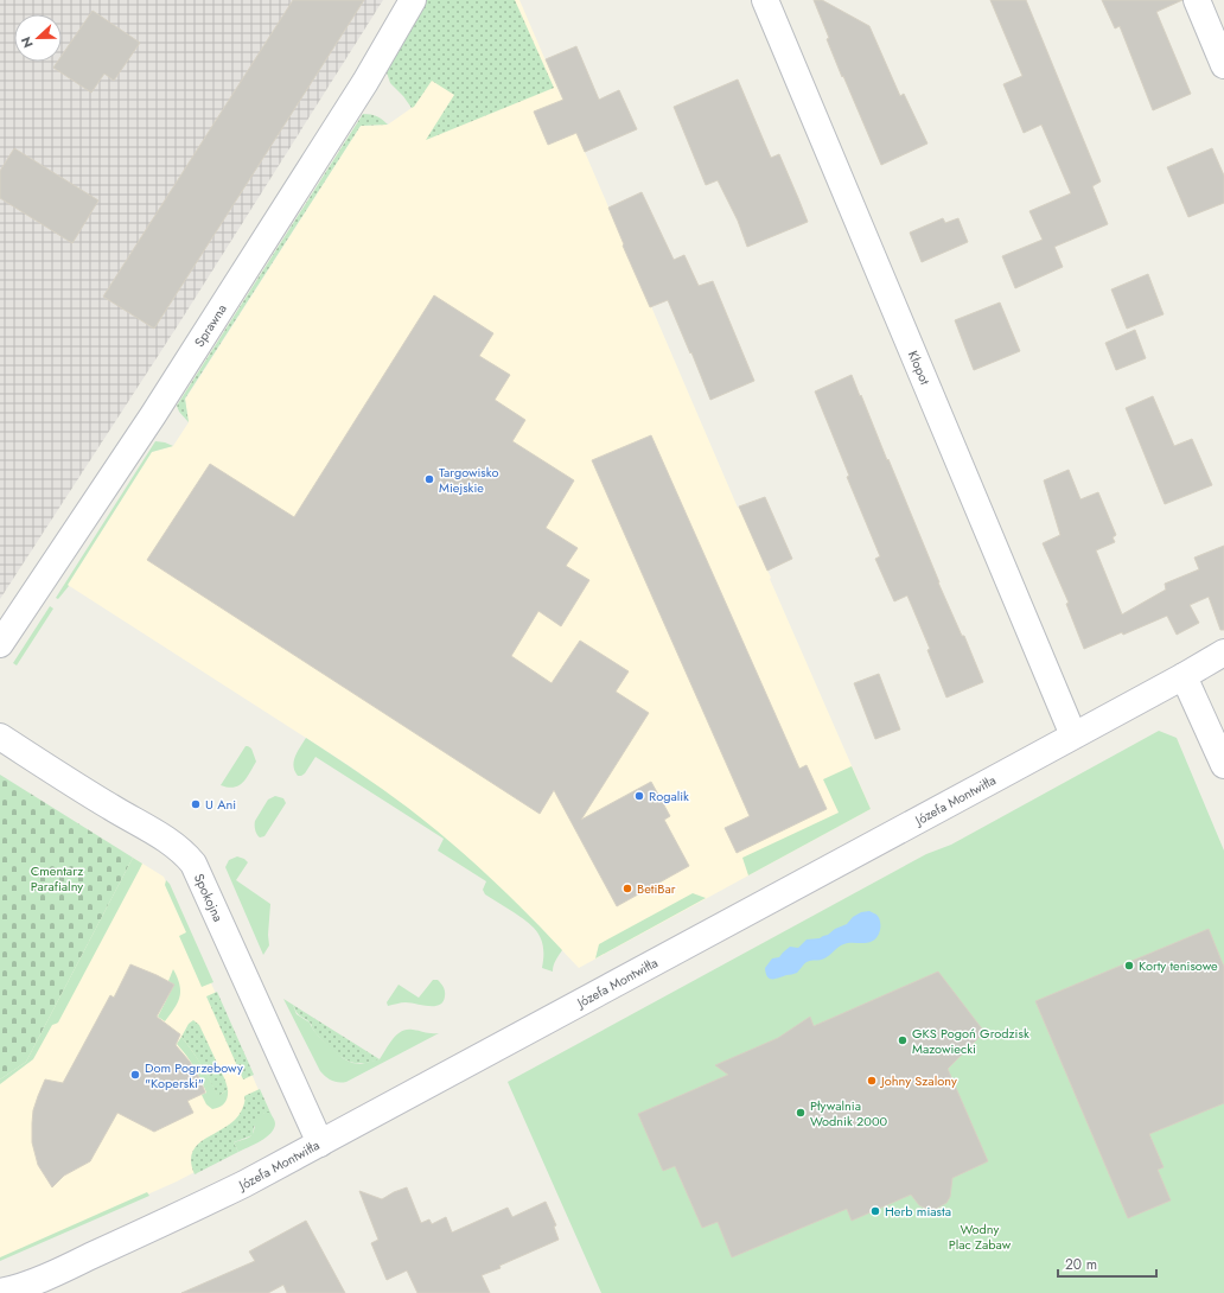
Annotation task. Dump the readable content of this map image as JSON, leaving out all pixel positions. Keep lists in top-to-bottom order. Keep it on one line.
{"streets":{"street":["Sprawna","Kłopot","Józefa Montwiłła","Spokojna"]},"crossings":[["Kłopot","Józefa Montwiłła"],["Józefa Montwiłła","Spokojna"]],"parks":["Cmentarz Parafialny","Wodny Plac Zabaw"],"places":["Targowisko Miejskie","Rogalik","U Ani","BetiBar","Korty tenisowe","GKS Pogoń Grodzisk Mazowiecki","Dom Pogrzebowy \"Koperski\"","Johny Szalony","Pływalnia Wodnik 2000","Herb miasta"],"scale_bar":"20 m","north":"left"}
